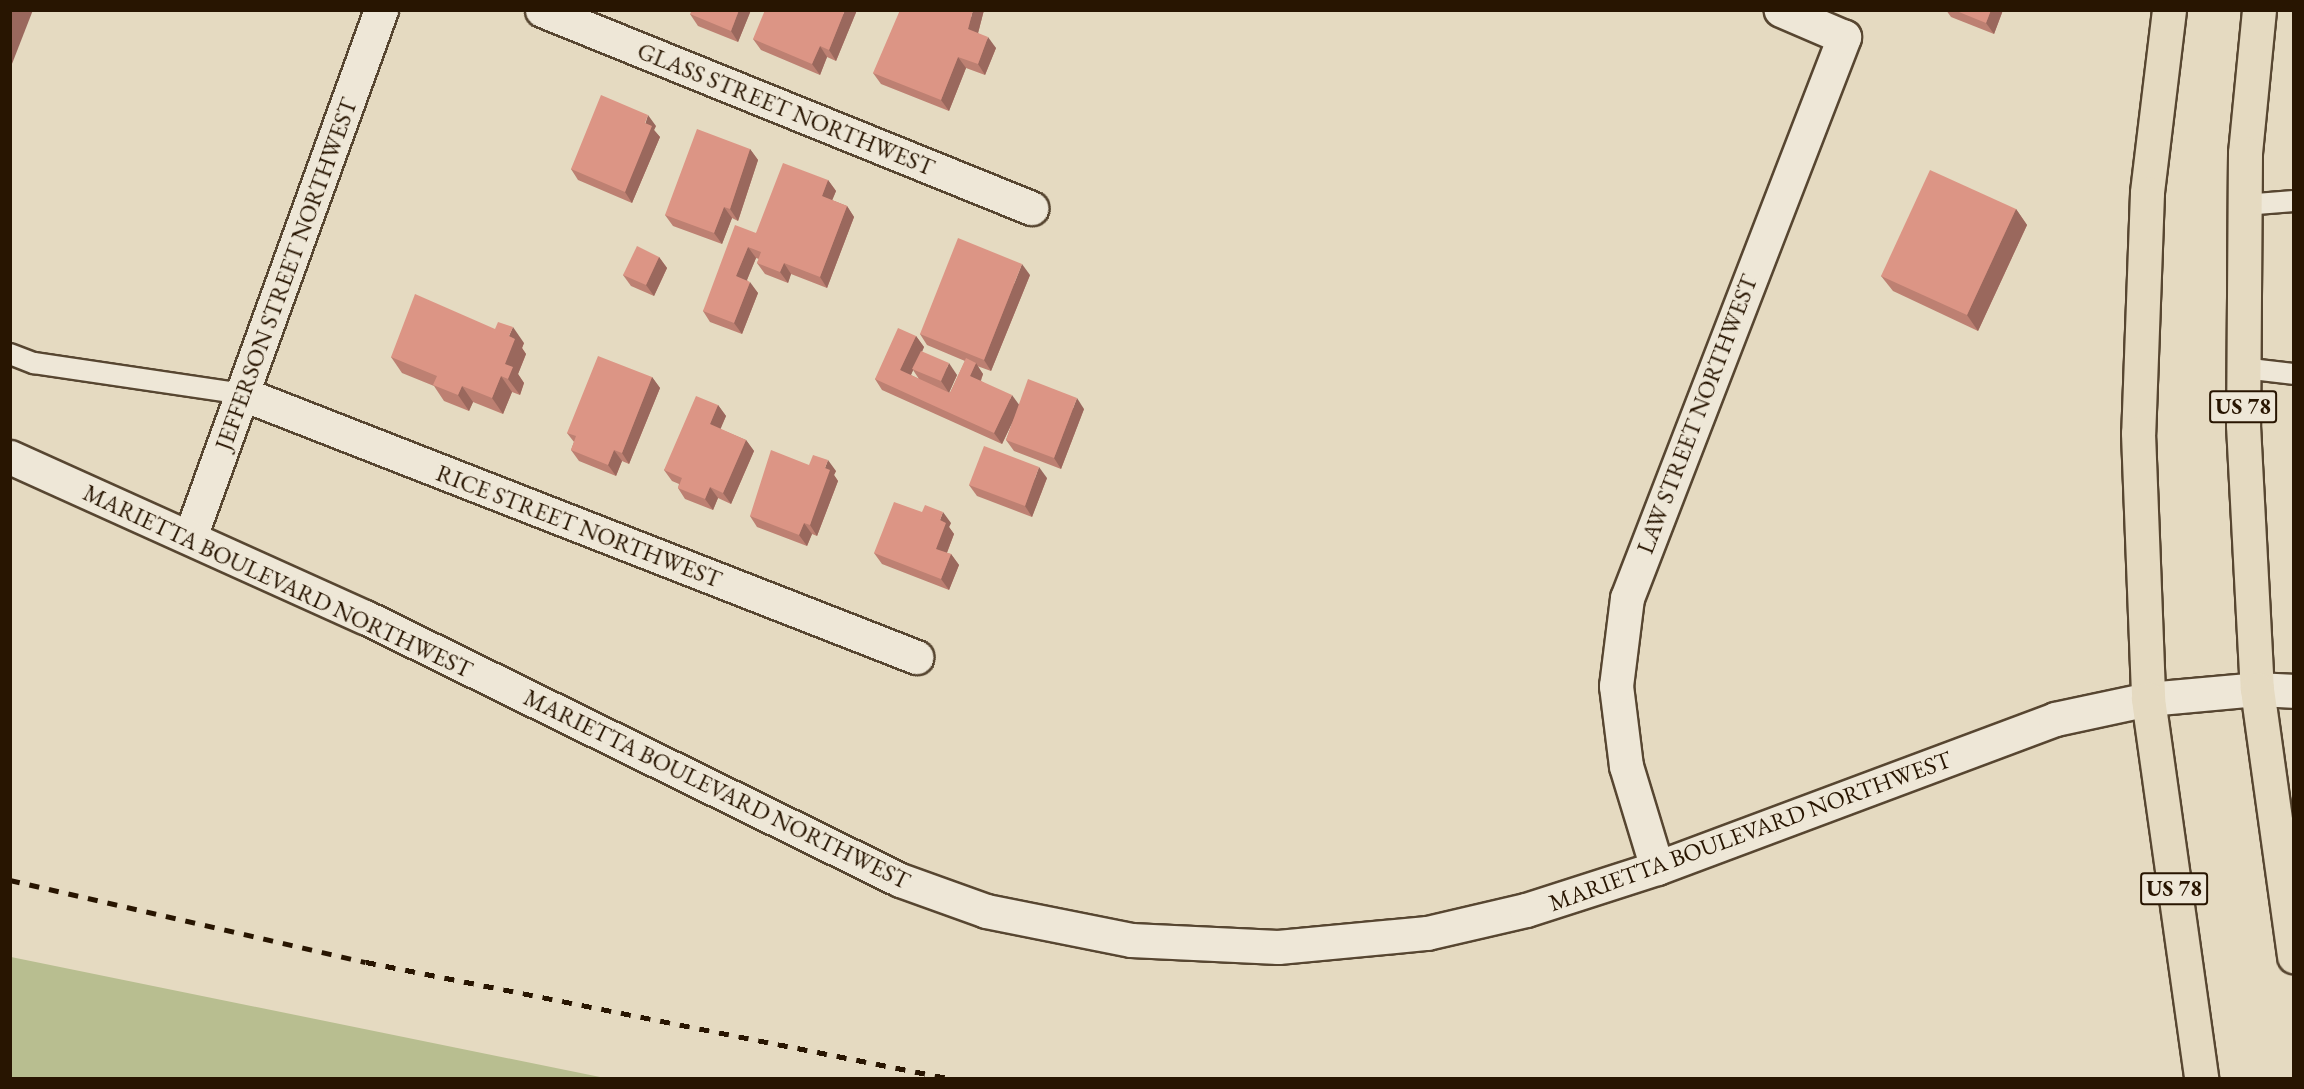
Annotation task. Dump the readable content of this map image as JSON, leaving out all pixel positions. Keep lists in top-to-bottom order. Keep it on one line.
{"streets":{"main road":["US 78"],"street":["GLASS STREET NORTHWEST","JEFFERSON STREET NORTHWEST","LAW STREET NORTHWEST","RICE STREET NORTHWEST","MARIETTA BOULEVARD NORTHWEST"]},"crossings":[["JEFFERSON STREET NORTHWEST","RICE STREET NORTHWEST"],["JEFFERSON STREET NORTHWEST","MARIETTA BOULEVARD NORTHWEST"],["US 78","MARIETTA BOULEVARD NORTHWEST"],["LAW STREET NORTHWEST","MARIETTA BOULEVARD NORTHWEST"]]}
